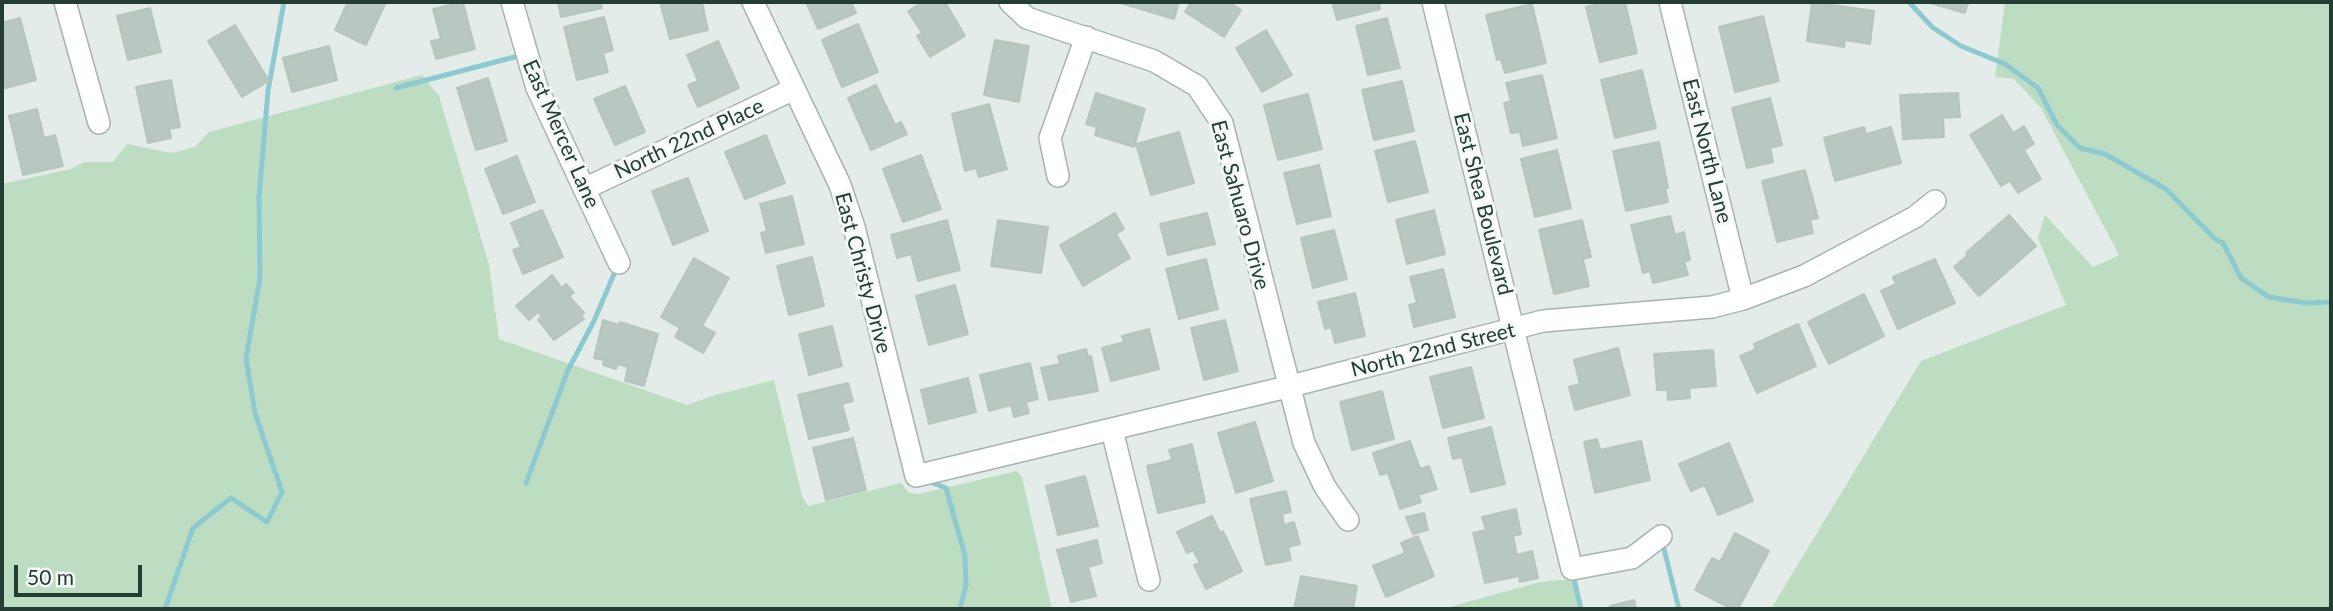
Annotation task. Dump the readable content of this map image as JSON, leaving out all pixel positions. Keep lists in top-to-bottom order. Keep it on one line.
{"streets":{"street":["East Mercer Lane","North 22nd Place","East North Lane","East Shea Boulevard","East Sahuaro Drive","East Christy Drive","North 22nd Street"]},"crossings":[["East Mercer Lane","North 22nd Place"],["North 22nd Place","East Christy Drive"],["East North Lane","North 22nd Street"],["East Shea Boulevard","North 22nd Street"],["East Sahuaro Drive","North 22nd Street"],["East Christy Drive","North 22nd Street"]],"scale_bar":"50 m"}
